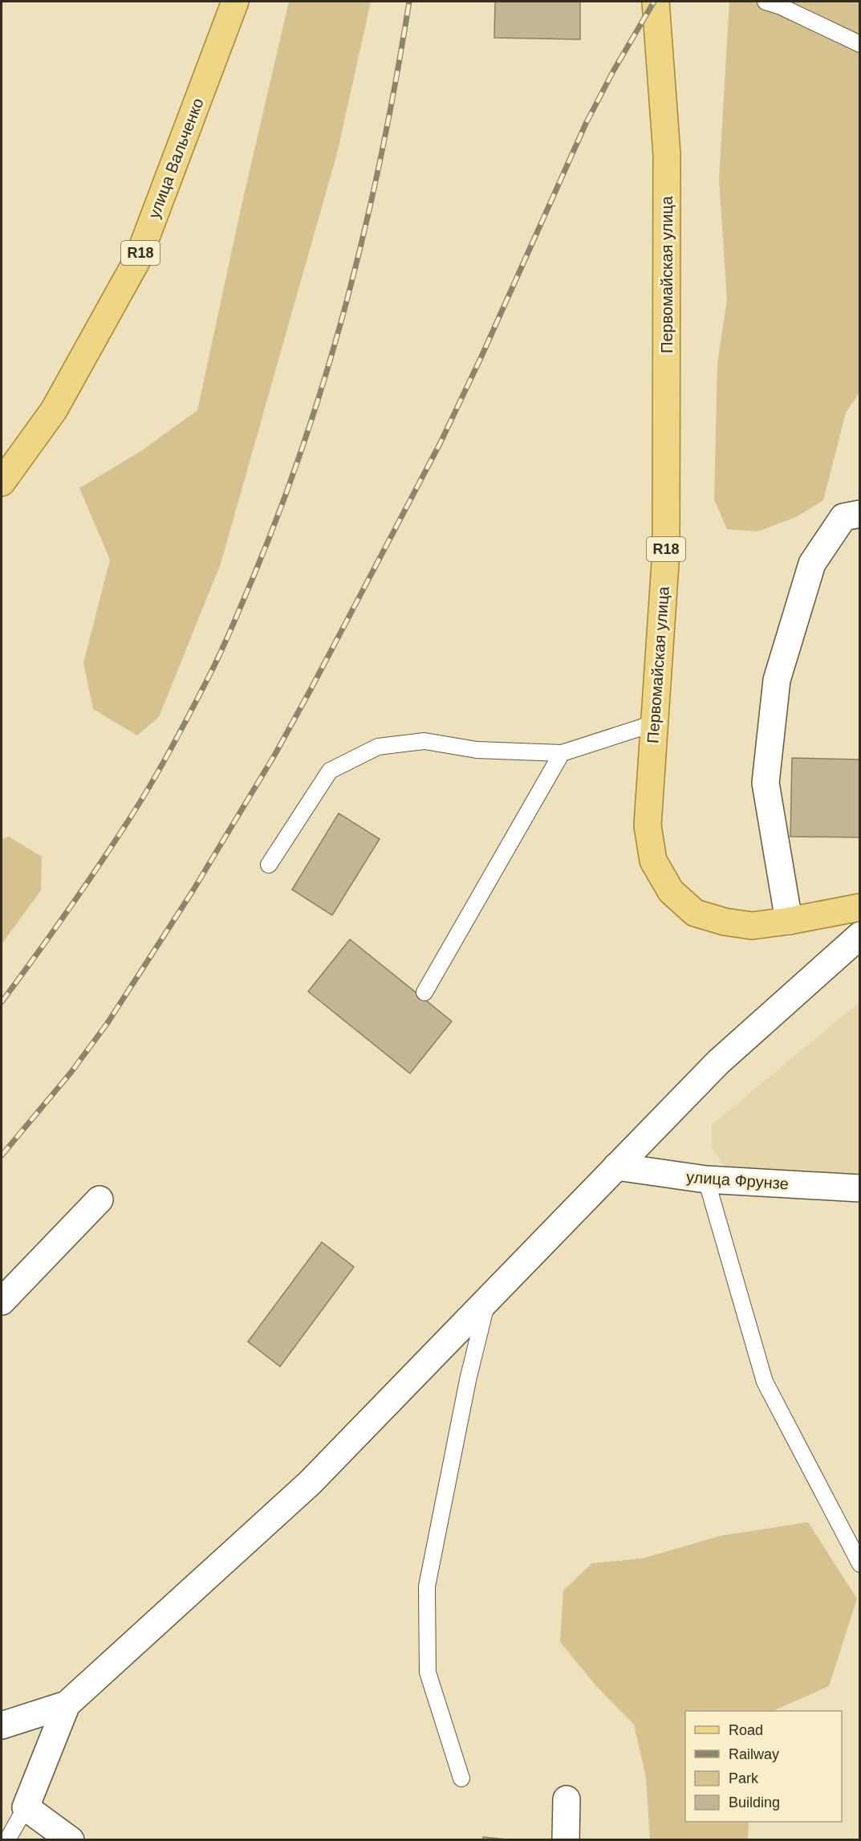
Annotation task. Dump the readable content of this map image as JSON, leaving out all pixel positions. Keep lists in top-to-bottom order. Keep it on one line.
{"streets":{"main road":["улица Вальченко","R18","Первомайская улица"],"street":["улица Фрунзе"]},"legend":["Road","Railway","Park","Building"]}
